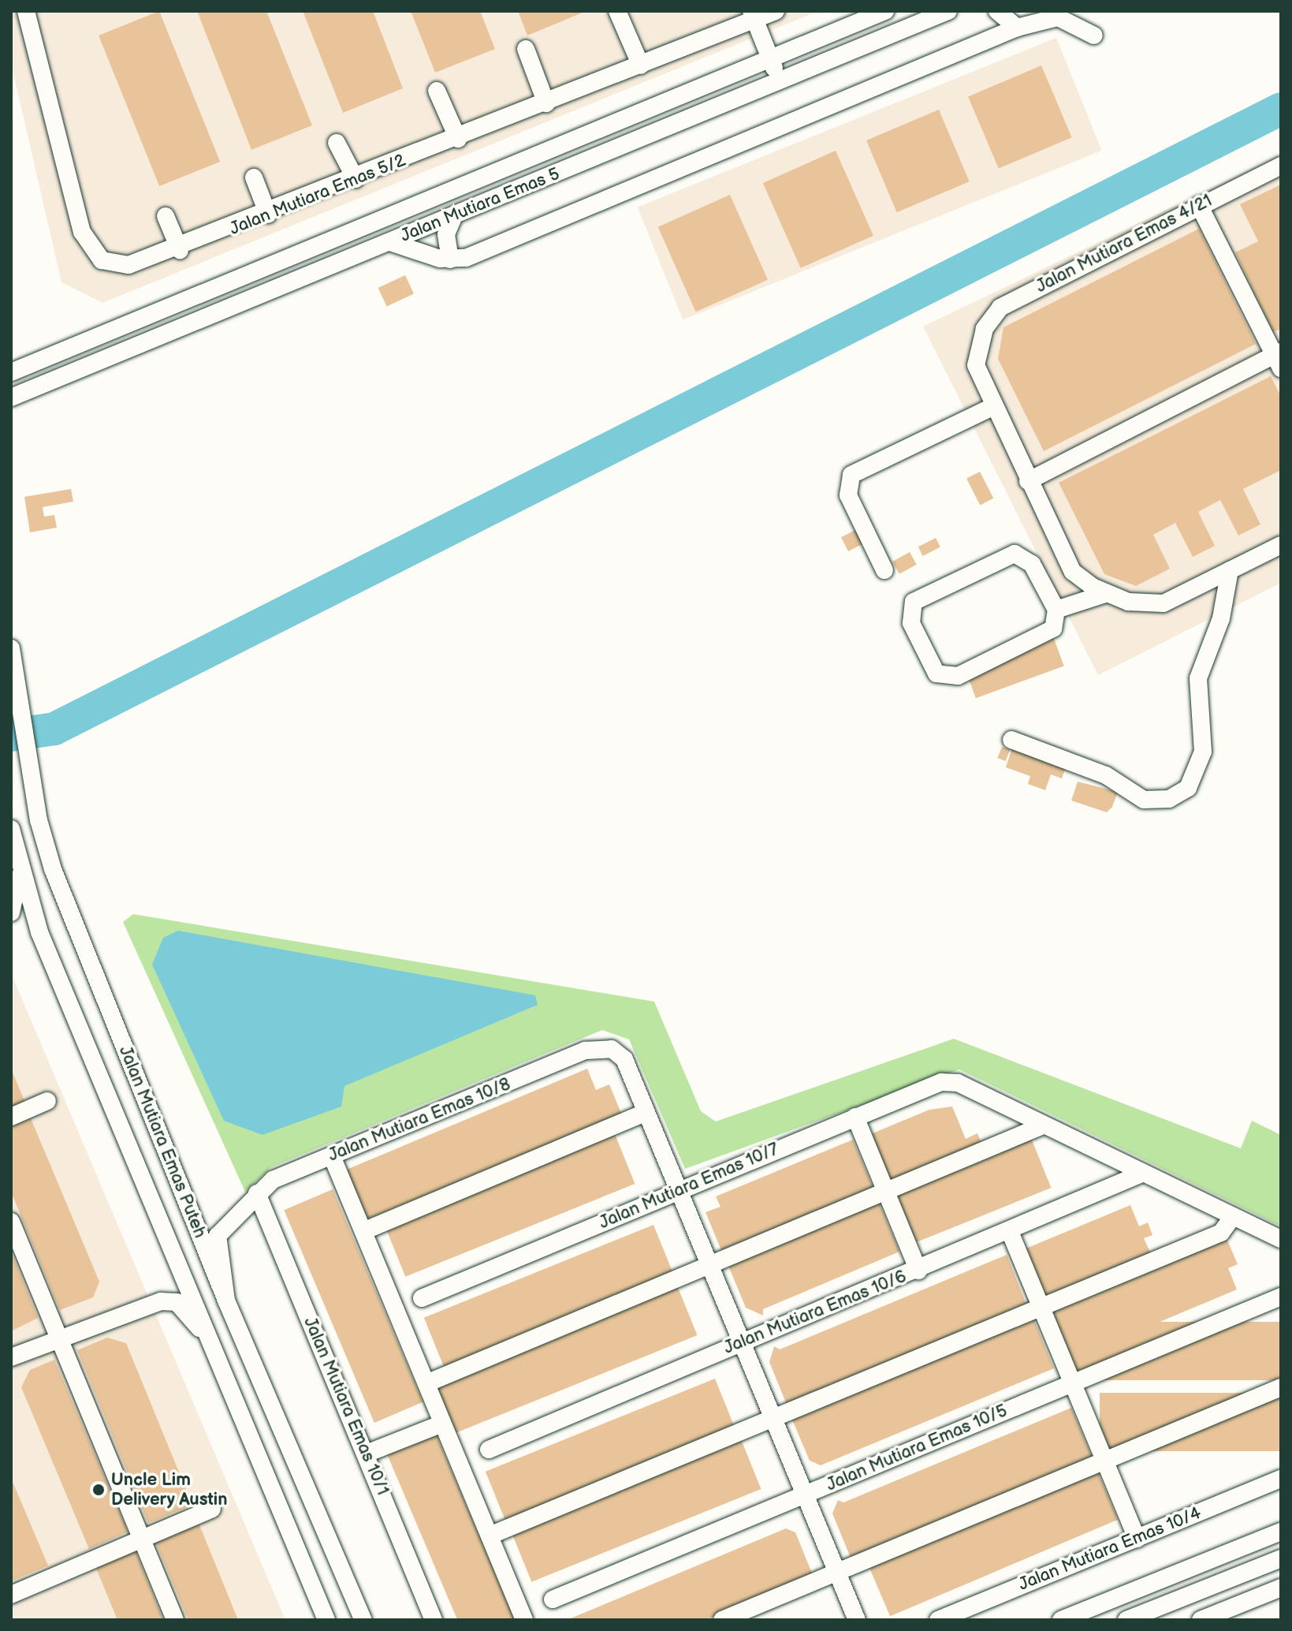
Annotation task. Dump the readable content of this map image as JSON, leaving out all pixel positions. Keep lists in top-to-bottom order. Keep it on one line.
{"streets":{"street":["Jalan Mutiara Emas 5/2","Jalan Mutiara Emas 5","Jalan Mutiara Emas 4/21","Jalan Mutiara Emas 10/8","Jalan Mutiara Emas Puteh","Jalan Mutiara Emas 10/7","Jalan Mutiara Emas 10/6","Jalan Mutiara Emas 10/1","Jalan Mutiara Emas 10/5","Jalan Mutiara Emas 10/4"]},"crossings":[["Jalan Mutiara Emas 10/8","Jalan Mutiara Emas Puteh"],["Jalan Mutiara Emas 10/8","Jalan Mutiara Emas 10/1"]],"places":["Uncle Lim Delivery Austin"]}
